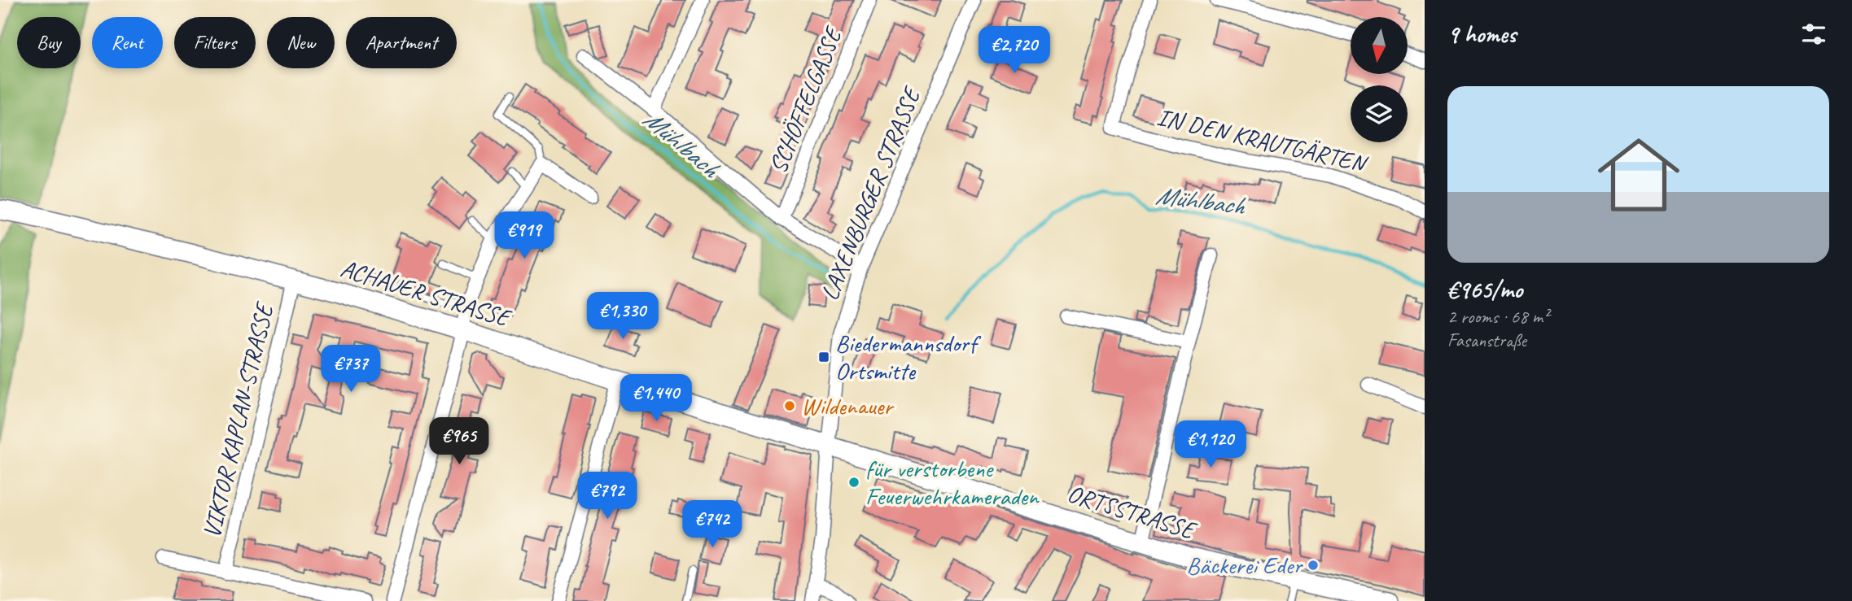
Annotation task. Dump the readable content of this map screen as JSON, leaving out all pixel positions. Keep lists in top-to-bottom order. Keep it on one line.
{"streets":{"street":["SCHÖFFELGASSE","IN DEN KRAUTGÄRTEN","LAXENBURGER STRASSE","ACHAUER STRASSE","VIKTOR KAPLAN-STRASSE","ORTSSTRASSE"]},"crossings":[["LAXENBURGER STRASSE","ACHAUER STRASSE"],["LAXENBURGER STRASSE","ORTSSTRASSE"],["ACHAUER STRASSE","VIKTOR KAPLAN-STRASSE"],["ACHAUER STRASSE","ORTSSTRASSE"]],"water":["Mühlbach"],"places":{"transit":["Biedermannsdorf Ortsmitte"],"other":["Wildenauer","für verstorbene Feuerwehrkameraden","Bäckerei Eder"]},"north":"bottom","page":{"heading":"9 homes","chip":["Buy","Rent","Filters","New","Apartment"],"price":["€2,720","€919","€1,330","€737","€1,440","€965","€1,120","€792","€742"],"list":[{"name":"€965/mo","note":"2 rooms · 68 m² · Fasanstraße"}]}}
